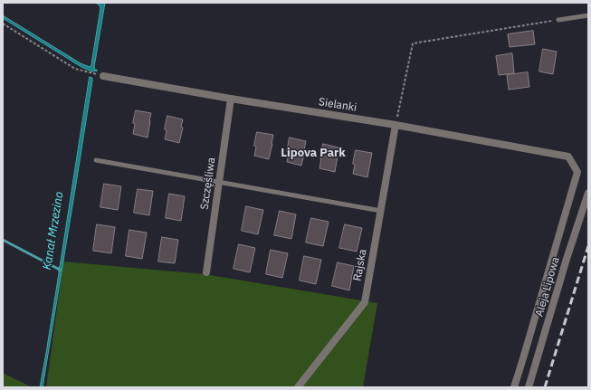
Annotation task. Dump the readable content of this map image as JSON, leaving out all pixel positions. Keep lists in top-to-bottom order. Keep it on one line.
{"streets":{"street":["Sielanki","Szczęśliwa","Rajska","Aleja Lipowa"]},"crossings":[["Sielanki","Szczęśliwa"],["Sielanki","Rajska"]],"districts":["Lipova Park"],"water":["Kanał Mrzezino"]}
